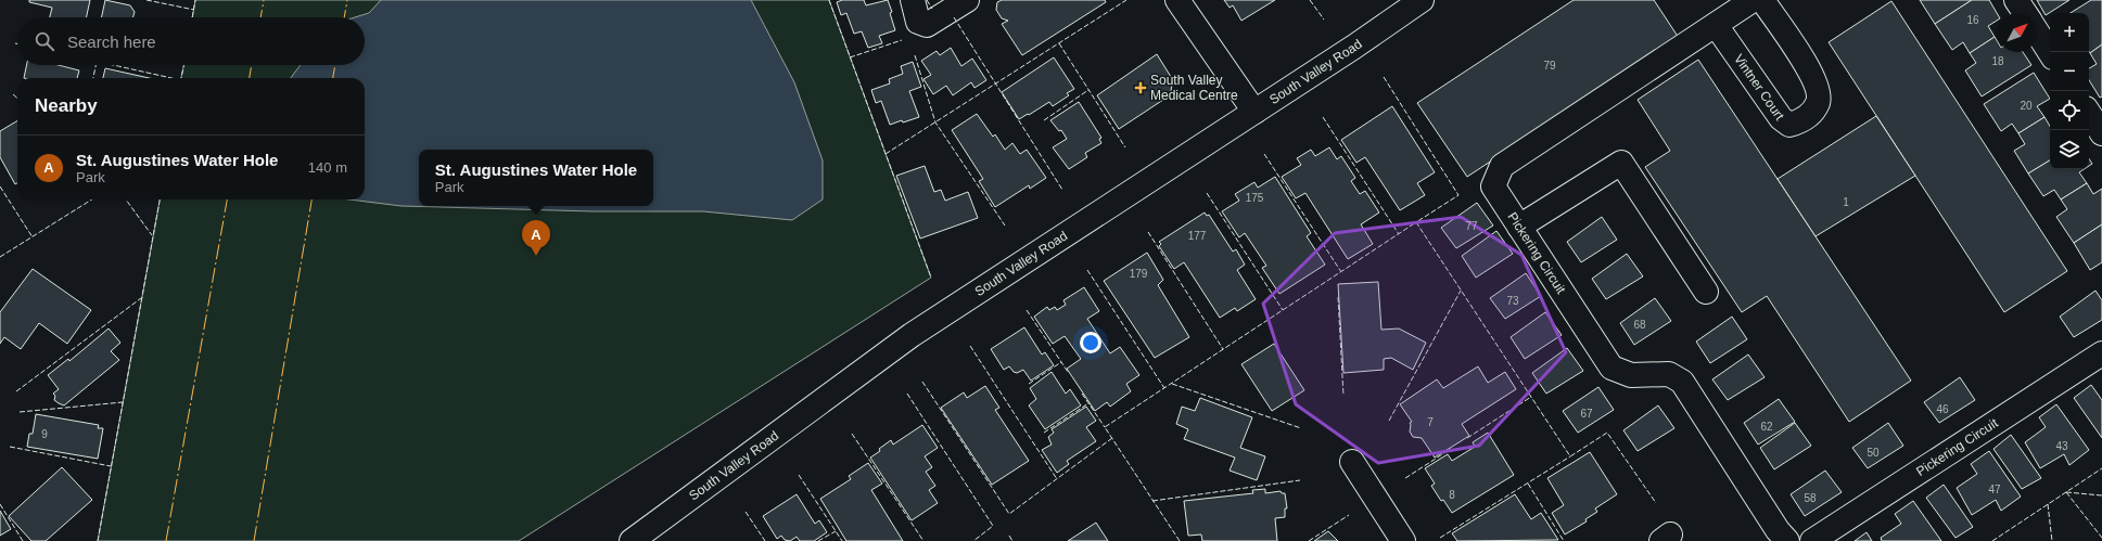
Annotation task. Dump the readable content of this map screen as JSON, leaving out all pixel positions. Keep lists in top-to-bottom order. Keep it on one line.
{"streets":{"main road":["South Valley Road","Vintner Court","Pickering Circuit"]},"crossings":[["Vintner Court","Pickering Circuit"]],"places":{"health":["South Valley Medical Centre"]},"house_numbers":["16","18","79","20","175","1","77","177","179","73","68","46","67","7","62","9","43","50","47","8","58"],"north":"top right","page":{"map_buttons":["+","−"],"search":"Search here","heading":"Nearby","list":[{"mark":"A","name":"St. Augustines Water Hole","note":"Park","value":"140 m"}],"popup":["St. Augustines Water Hole","Park"],"pins":"A"}}
